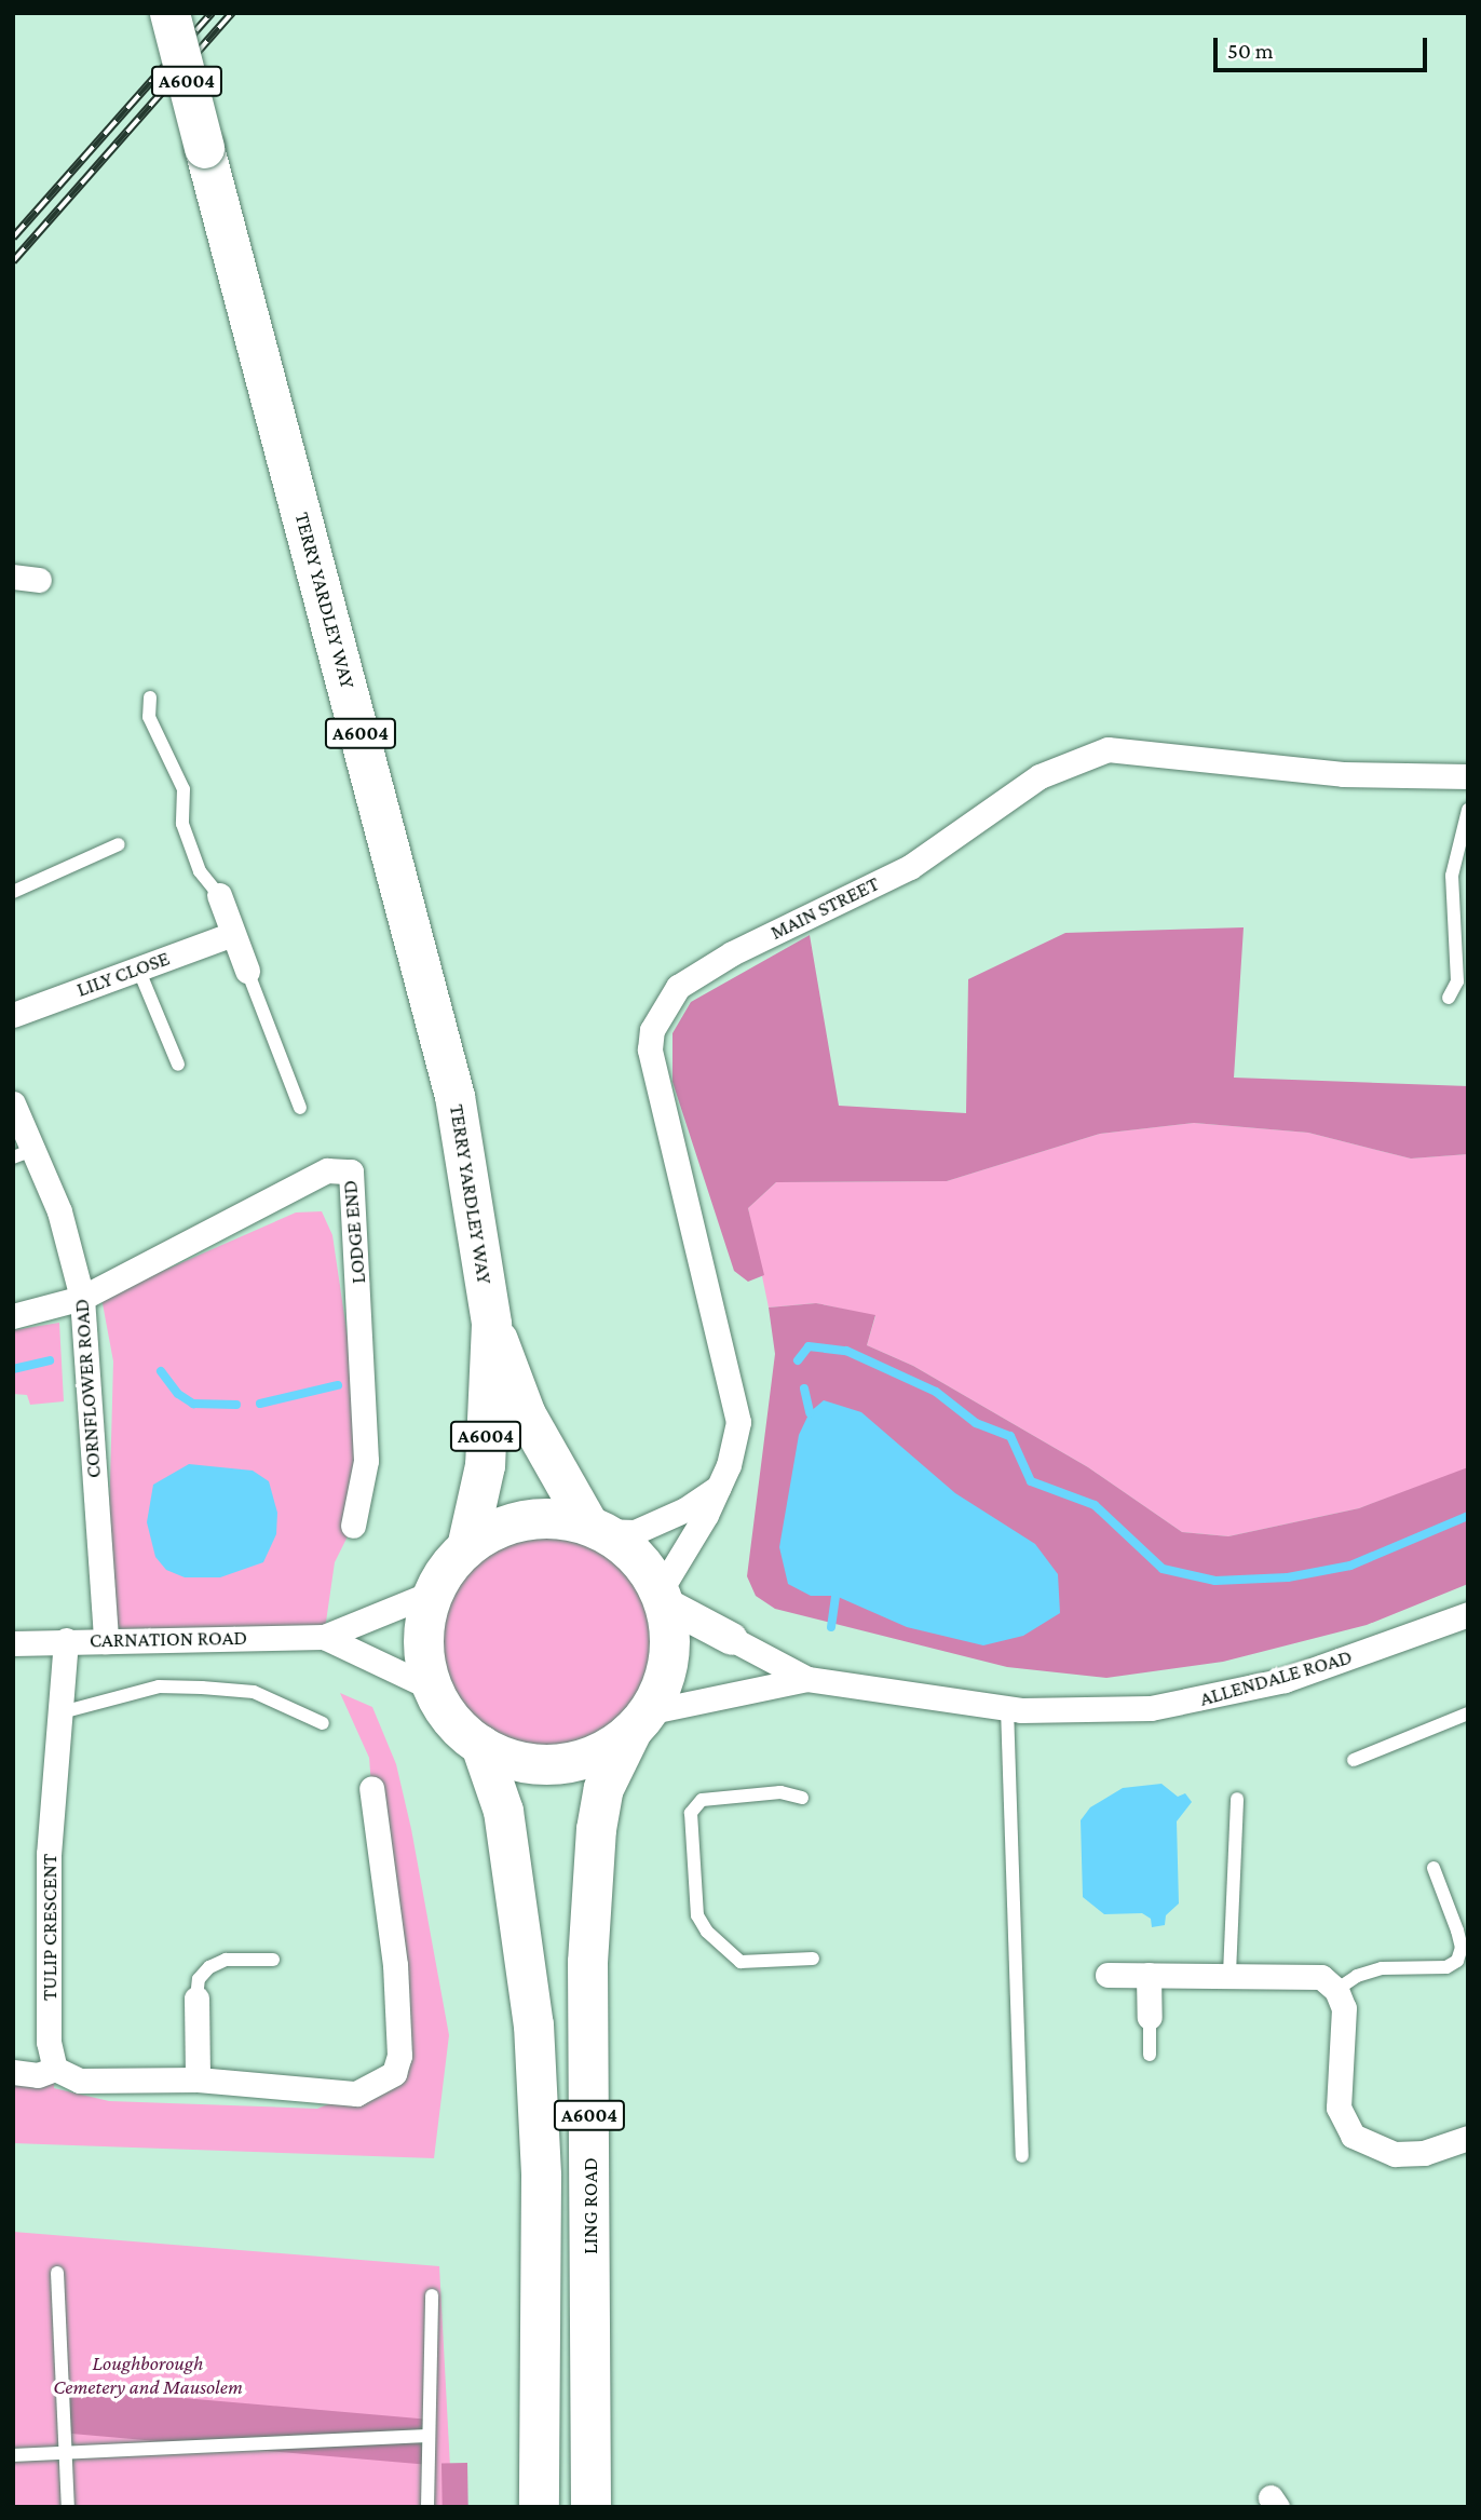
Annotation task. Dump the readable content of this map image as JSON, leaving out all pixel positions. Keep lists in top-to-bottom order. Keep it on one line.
{"streets":{"main road":["A6004","TERRY YARDLEY WAY","LING ROAD"],"street":["MAIN STREET","LILY CLOSE","LODGE END","CORNFLOWER ROAD","CARNATION ROAD","ALLENDALE ROAD","TULIP CRESCENT"]},"crossings":[["A6004","TERRY YARDLEY WAY"],["A6004","MAIN STREET"],["A6004","CARNATION ROAD"],["A6004","ALLENDALE ROAD"],["A6004","LING ROAD"],["TERRY YARDLEY WAY","MAIN STREET"],["TERRY YARDLEY WAY","CARNATION ROAD"],["TERRY YARDLEY WAY","ALLENDALE ROAD"],["TERRY YARDLEY WAY","LING ROAD"],["MAIN STREET","CARNATION ROAD"],["MAIN STREET","ALLENDALE ROAD"],["MAIN STREET","LING ROAD"],["LODGE END","CORNFLOWER ROAD"],["CORNFLOWER ROAD","CARNATION ROAD"],["CARNATION ROAD","ALLENDALE ROAD"],["CARNATION ROAD","TULIP CRESCENT"],["CARNATION ROAD","LING ROAD"],["ALLENDALE ROAD","LING ROAD"]],"parks":["Loughborough Cemetery and Mausolem"],"scale_bar":"50 m"}
